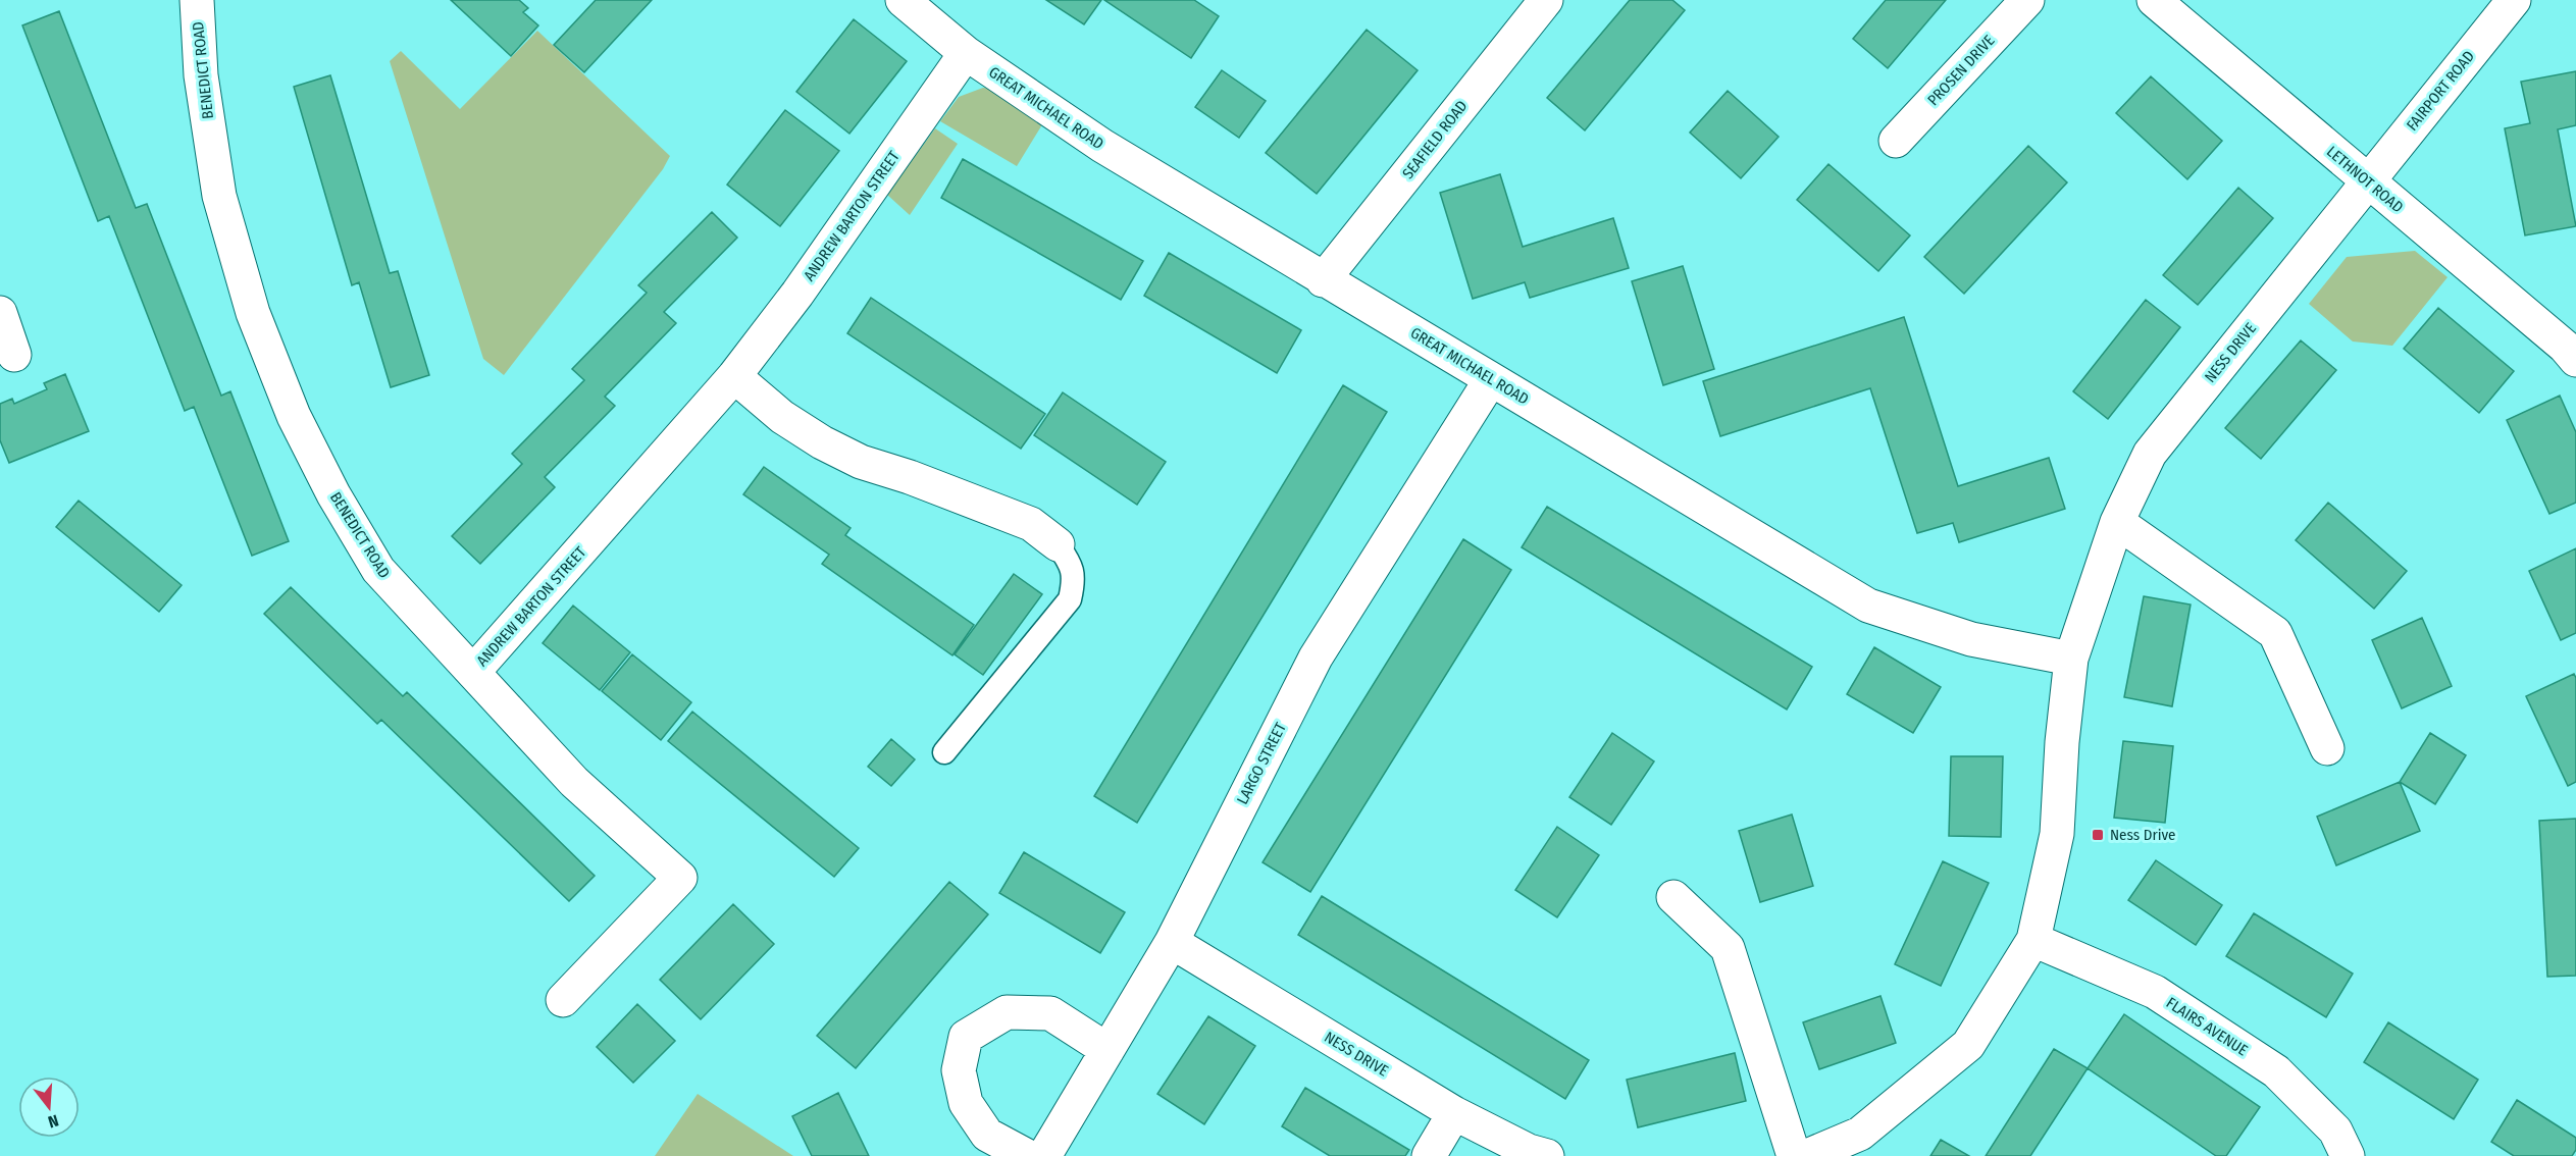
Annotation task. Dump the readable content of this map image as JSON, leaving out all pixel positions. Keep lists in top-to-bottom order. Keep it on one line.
{"streets":{"street":["BENEDICT ROAD","PROSEN DRIVE","FAIRPORT ROAD","GREAT MICHAEL ROAD","SEAFIELD ROAD","LETHNOT ROAD","ANDREW BARTON STREET","NESS DRIVE","LARGO STREET","FLAIRS AVENUE"]},"crossings":[["BENEDICT ROAD","ANDREW BARTON STREET"],["FAIRPORT ROAD","LETHNOT ROAD"],["FAIRPORT ROAD","NESS DRIVE"],["GREAT MICHAEL ROAD","SEAFIELD ROAD"],["GREAT MICHAEL ROAD","ANDREW BARTON STREET"],["GREAT MICHAEL ROAD","NESS DRIVE"],["GREAT MICHAEL ROAD","LARGO STREET"],["LETHNOT ROAD","NESS DRIVE"],["NESS DRIVE","LARGO STREET"],["NESS DRIVE","FLAIRS AVENUE"]],"places":{"transit":["Ness Drive"]},"north":"bottom"}
